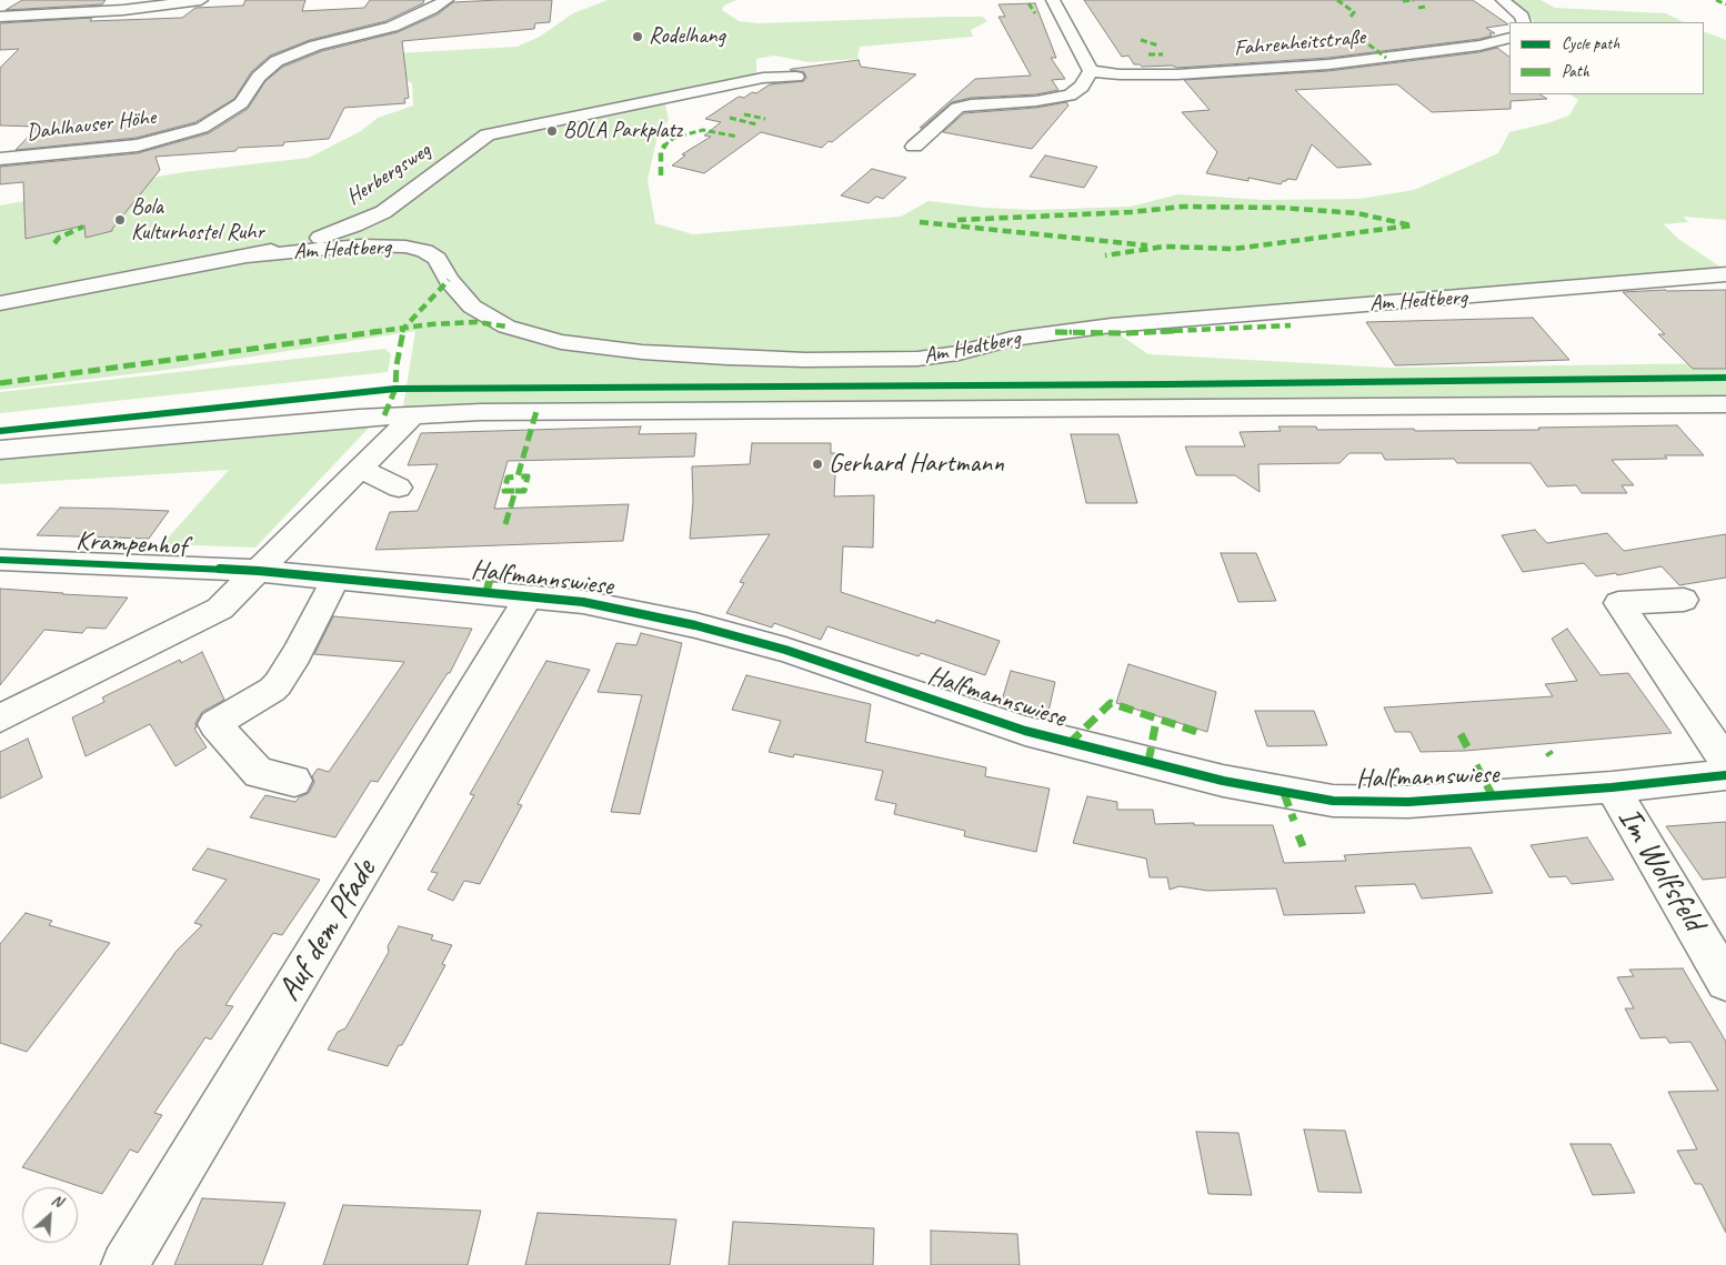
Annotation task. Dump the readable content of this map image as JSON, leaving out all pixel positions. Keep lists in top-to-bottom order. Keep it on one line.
{"streets":{"street":["Fahrenheitstraße","Dahlhauser Höhe","Herbergsweg","Am Hedtberg","Krampenhof","Halfmannswiese","Im Wolfsfeld","Auf dem Pfade"]},"crossings":[["Herbergsweg","Am Hedtberg"],["Krampenhof","Halfmannswiese"],["Halfmannswiese","Im Wolfsfeld"],["Halfmannswiese","Auf dem Pfade"]],"places":["Rodelhang","BOLA Parkplatz","Bola Kulturhostel Ruhr","Gerhard Hartmann"],"legend":["Cycle path","Path"],"north":"top right"}
